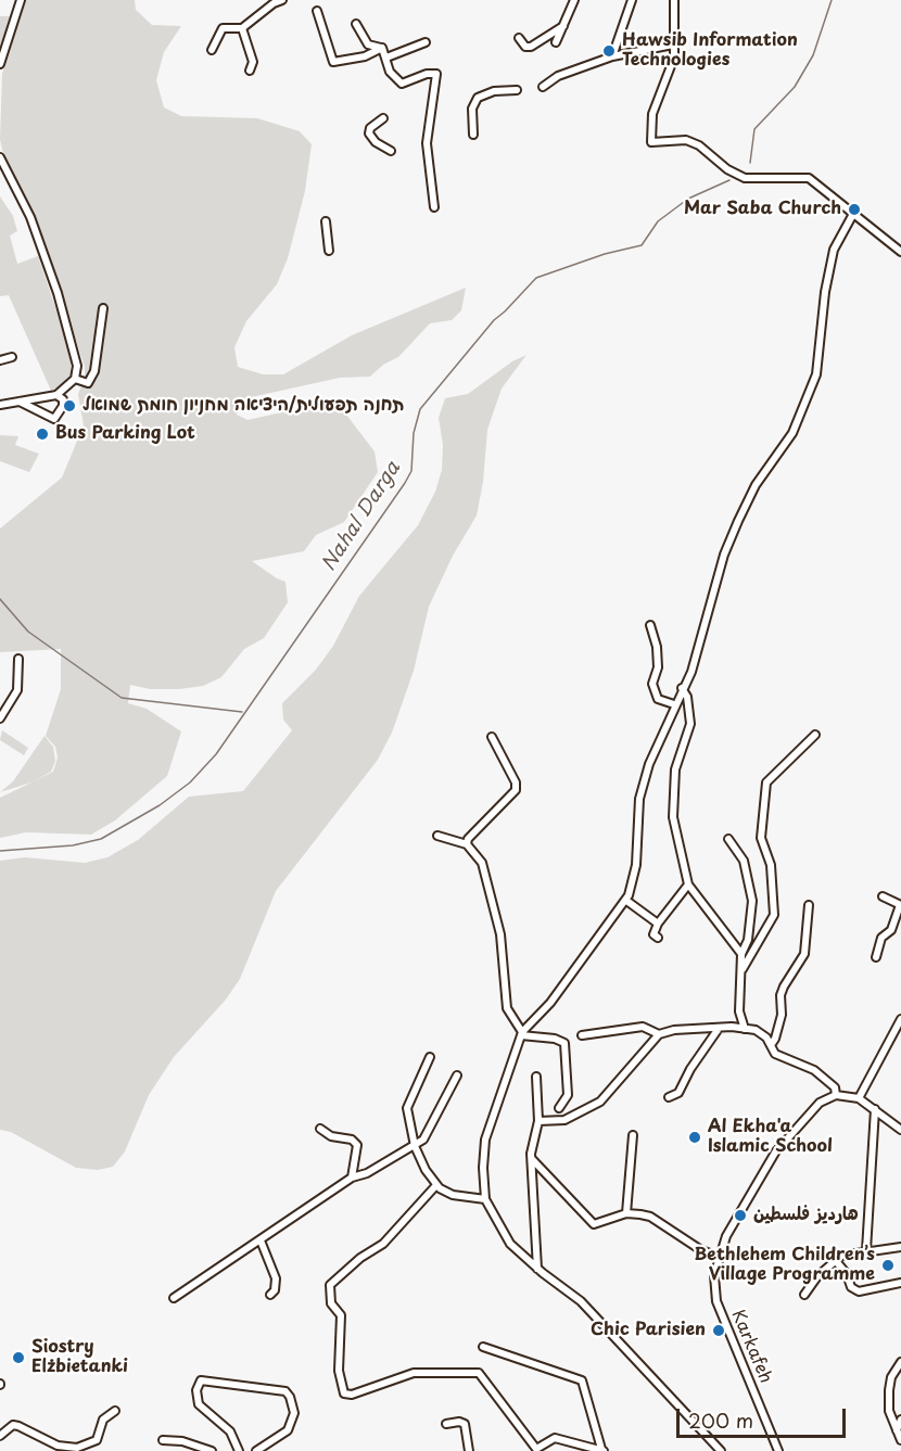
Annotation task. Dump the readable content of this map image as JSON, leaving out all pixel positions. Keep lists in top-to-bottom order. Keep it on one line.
{"streets":{"street":["Karkafeh"]},"water":["Nahal Darga"],"places":["Hawsib Information Technologies","Mar Saba Church","תחנה תפעולית/היציאה מחניון חומת שמואל","Bus Parking Lot","Al Ekha'a Islamic School","هارديز فلسطين","Bethlehem Children’s Village Programme","Chic Parisien","Siostry Elżbietanki"],"scale_bar":"200 m"}
